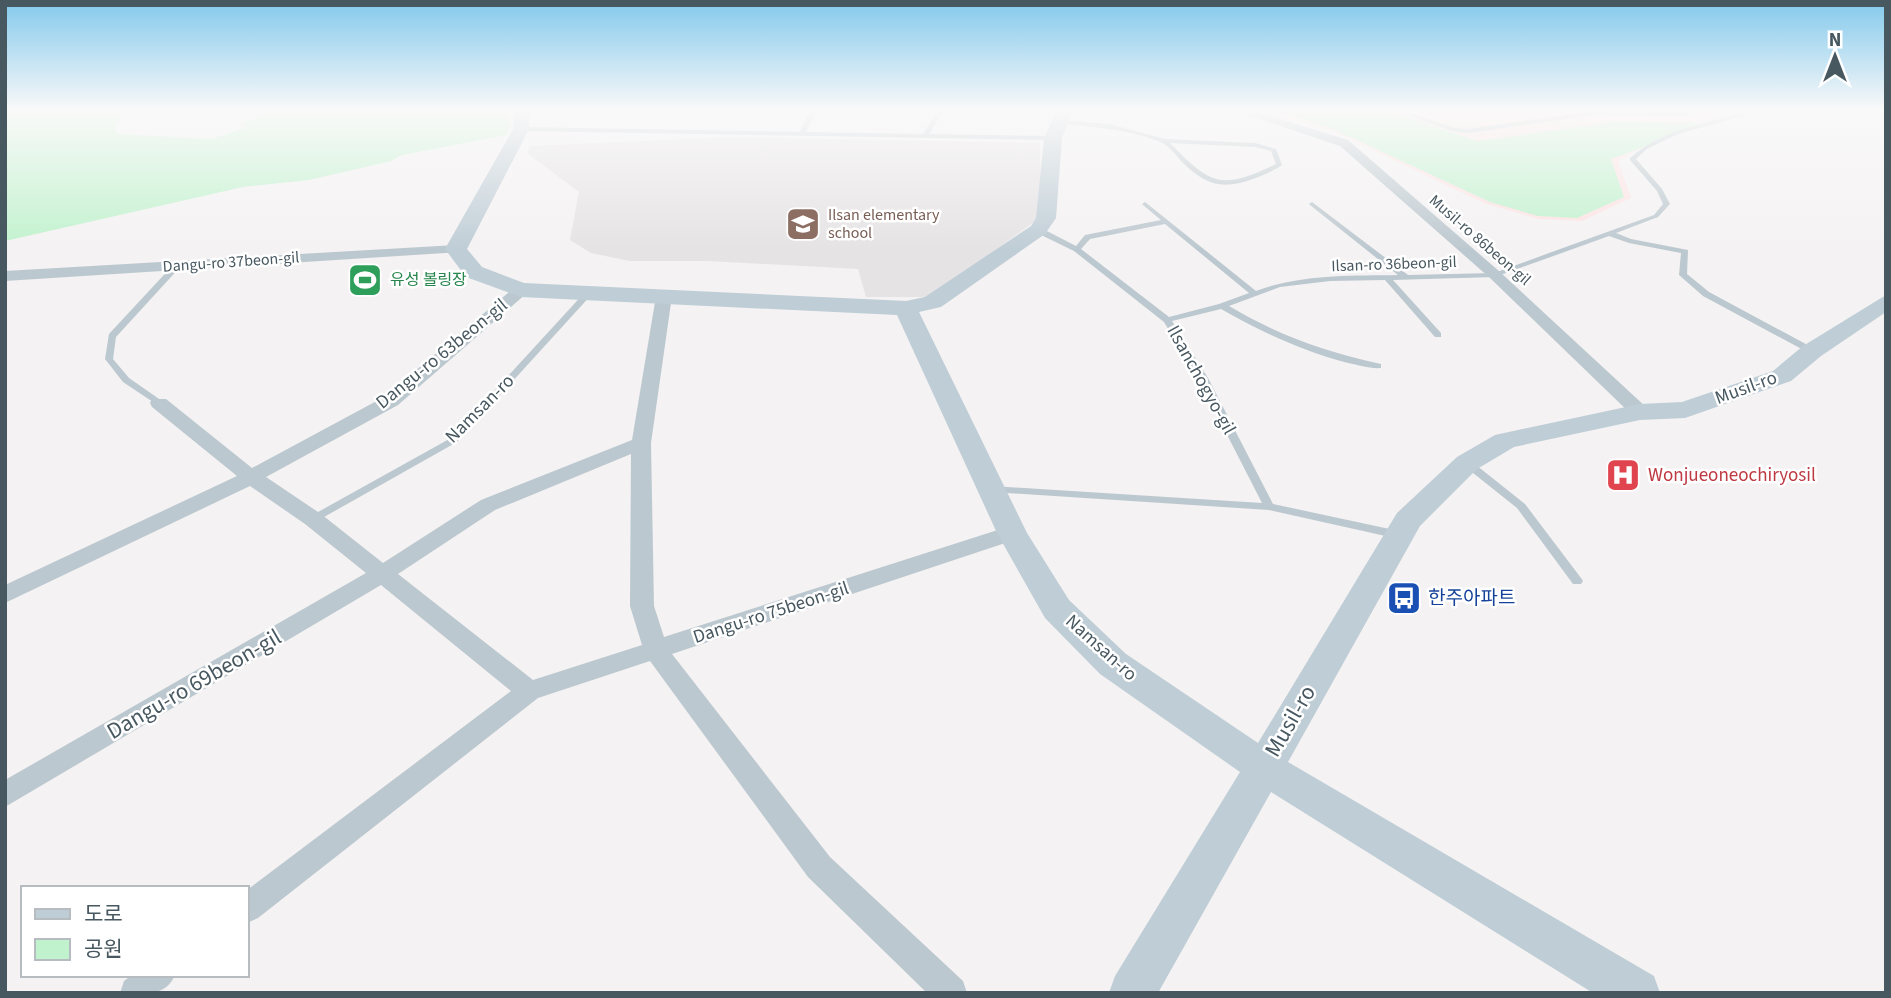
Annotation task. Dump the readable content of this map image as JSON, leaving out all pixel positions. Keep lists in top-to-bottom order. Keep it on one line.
{"streets":{"street":["Musil-ro 86beon-gil","Dangu-ro 37beon-gil","Dangu-ro 63beon-gil","Musil-ro","Namsan-ro","Dangu-ro 75beon-gil","Dangu-ro 69beon-gil"],"lane":["Ilsan-ro 36beon-gil","Ilsanchogyo-gil"]},"crossings":[["Musil-ro 86beon-gil","Ilsan-ro 36beon-gil"],["Musil-ro 86beon-gil","Musil-ro"],["Ilsan-ro 36beon-gil","Ilsanchogyo-gil"],["Musil-ro","Namsan-ro"],["Namsan-ro","Dangu-ro 75beon-gil"]],"places":{"school or university":["Ilsan elementary school"],"sports":["유성 볼링장"],"hospital":["Wonjueoneochiryosil"],"bus stop":["한주아파트"]},"legend":["도로","공원"],"north":"top"}
